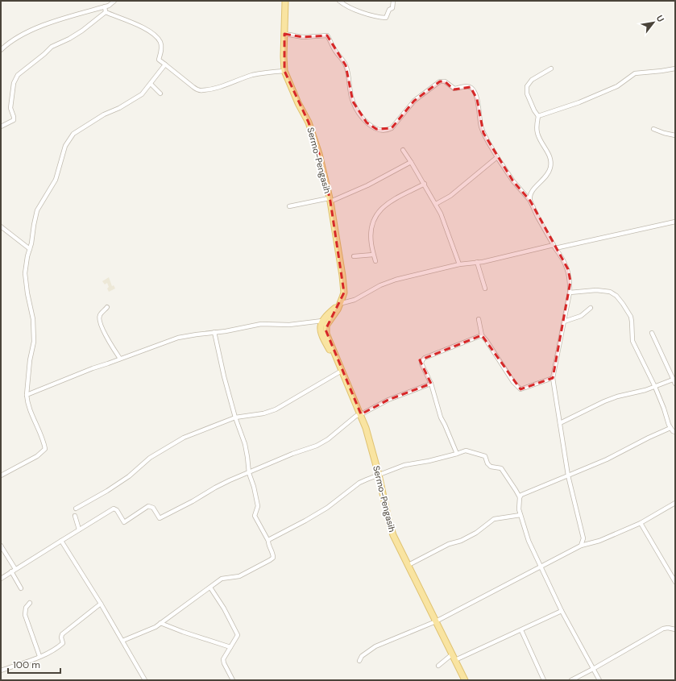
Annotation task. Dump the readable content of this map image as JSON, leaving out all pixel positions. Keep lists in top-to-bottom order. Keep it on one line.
{"streets":{"main road":["Sermo-Pengasih"]},"scale_bar":"100 m","north":"top right"}
